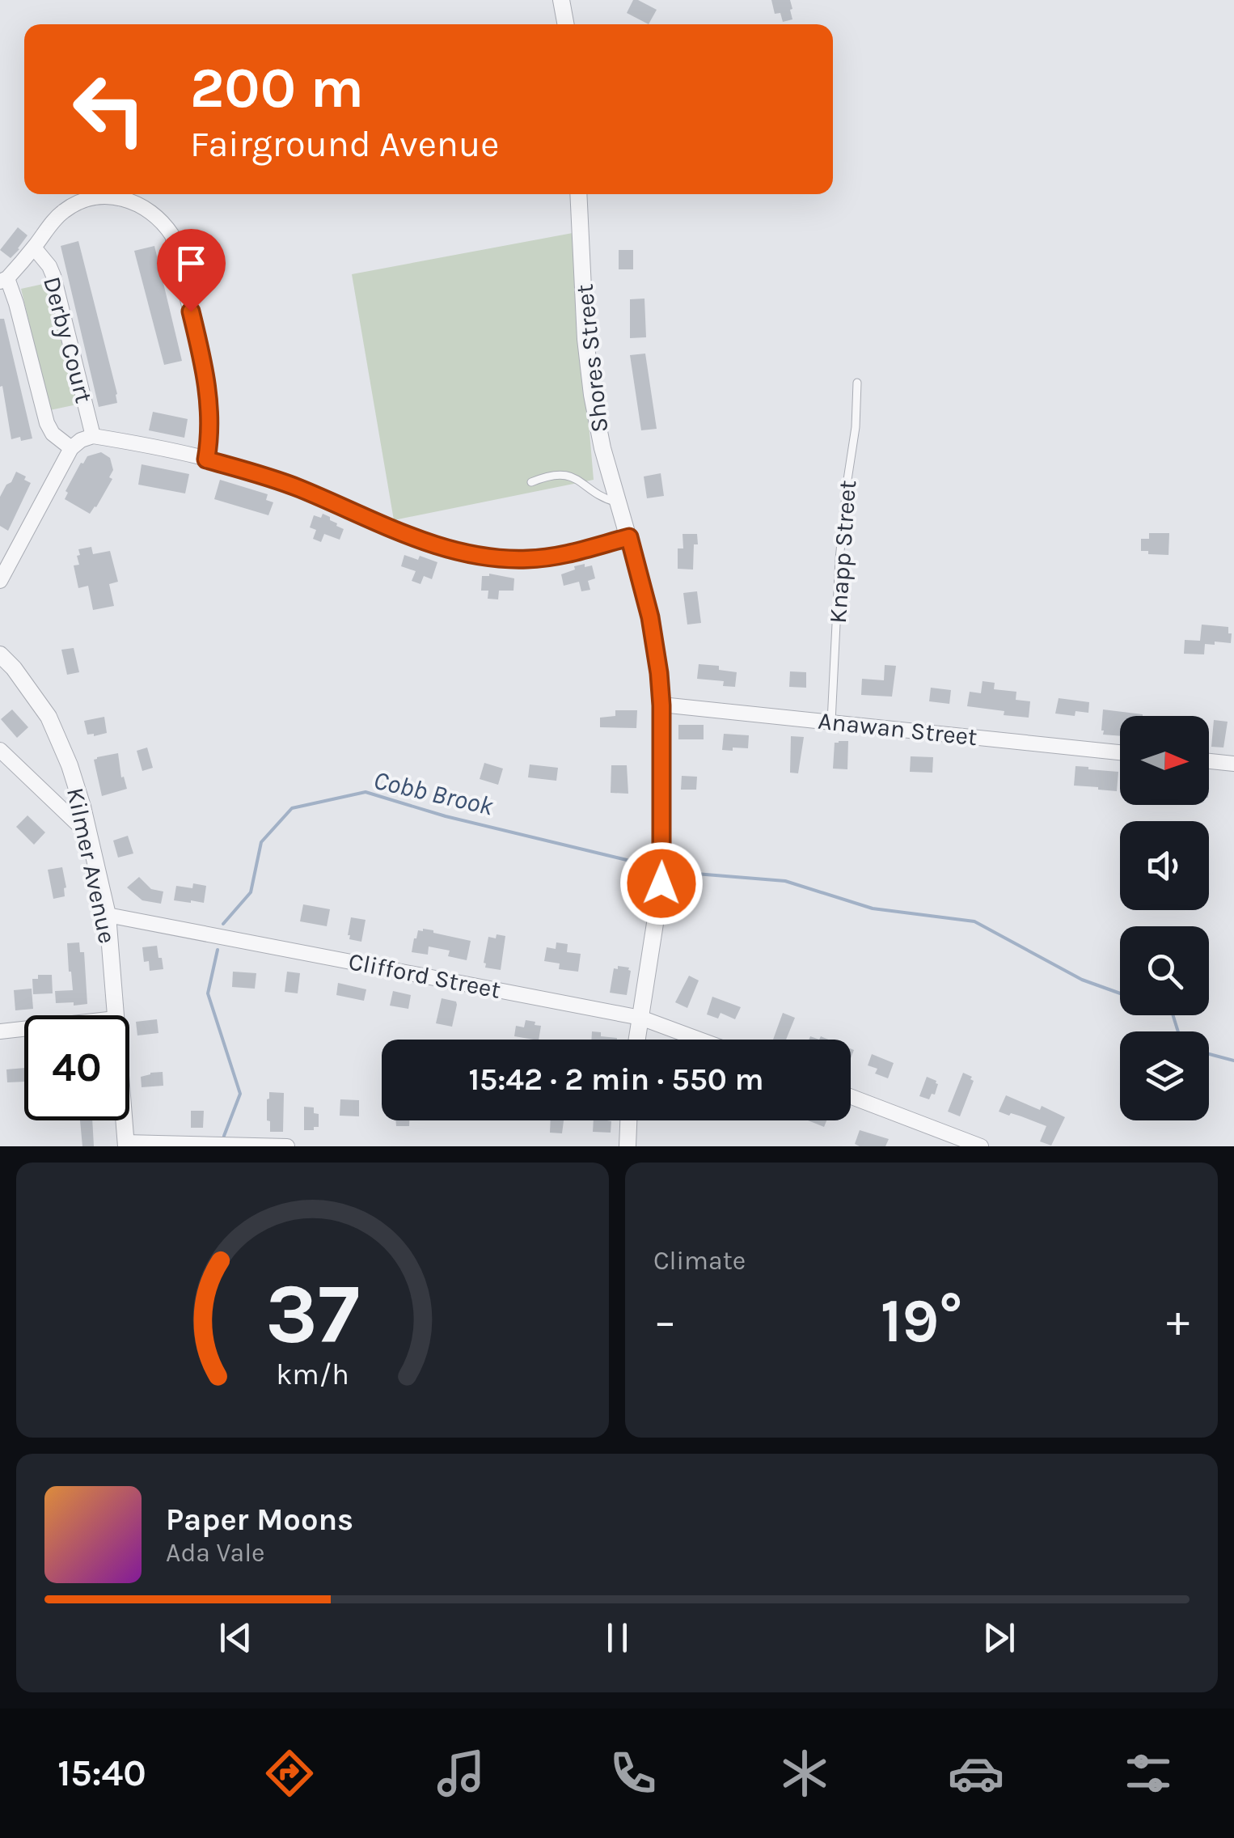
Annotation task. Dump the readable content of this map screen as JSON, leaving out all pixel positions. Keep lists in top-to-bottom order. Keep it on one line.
{"streets":{"street":["Derby Court","Shores Street","Anawan Street","Kilmer Avenue","Clifford Street"],"lane":["Knapp Street"]},"crossings":[["Shores Street","Anawan Street"],["Shores Street","Clifford Street"],["Knapp Street","Anawan Street"],["Kilmer Avenue","Clifford Street"]],"water":["Cobb Brook"],"north":"right","page":{"turn":["200 m","Fairground Avenue"],"limit":"40","trip":"15:42 · 2 min · 550 m","tile":"Climate","heat":["−","19°","+"],"song":["Paper Moons","Ada Vale"],"tabs":"15:40","gauge":["37","km/h"]}}
